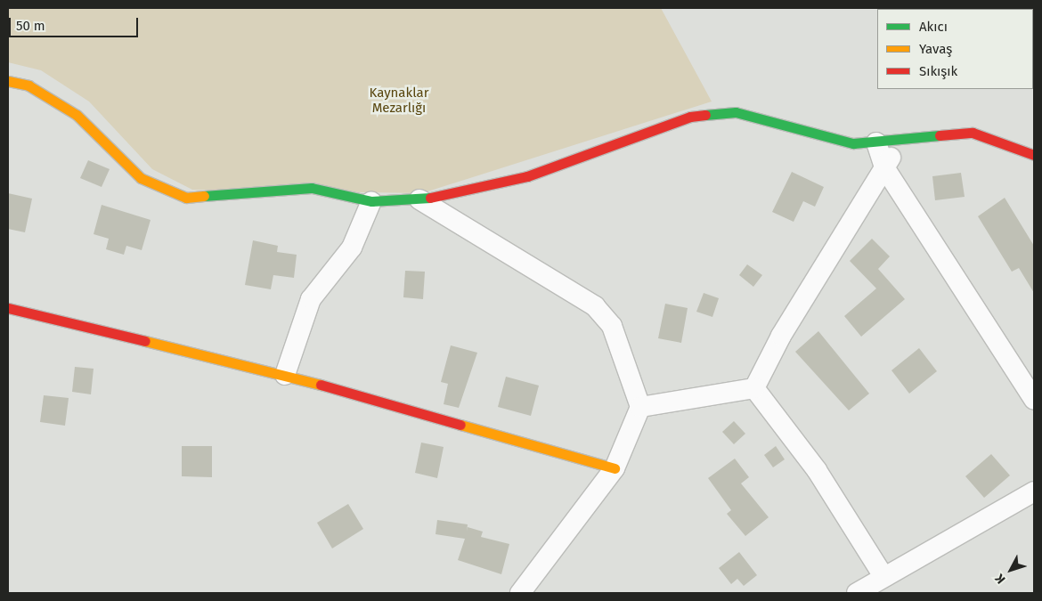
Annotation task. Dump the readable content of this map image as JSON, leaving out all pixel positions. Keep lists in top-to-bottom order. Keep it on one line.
{"parks":["Kaynaklar Mezarlığı"],"legend":["Akıcı","Yavaş","Sıkışık"],"scale_bar":"50 m","north":"bottom left"}
